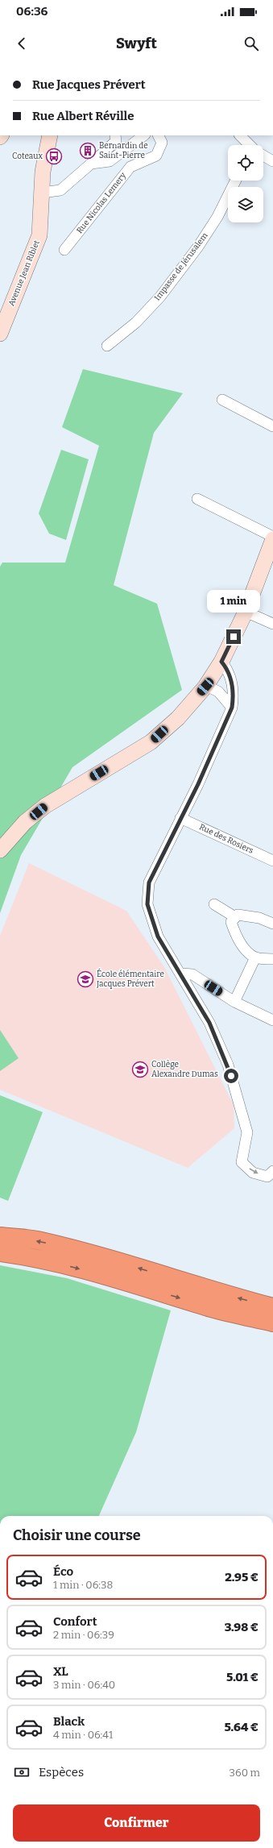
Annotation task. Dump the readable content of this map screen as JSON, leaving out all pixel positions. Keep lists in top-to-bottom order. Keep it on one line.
{"streets":{"street":["Rue Nicolas Lemery","Impasse de Jérusalem","Avenue Jean Riblet","Rue des Rosiers"]},"places":{"building":["Bernardin de Saint-Pierre"],"bus stop":["Coteaux"],"school or university":["École élémentaire Jacques Prévert","Collège Alexandre Dumas"]},"page":{"status":"06:36","header":"Swyft","banner":["Rue Jacques Prévert","Rue Albert Réville"],"bubble":"1 min","heading":"Choisir une course","list":[{"name":"Éco","note":"1 min · 06:38","value":"2.95 €"},{"name":"Confort","note":"2 min · 06:39","value":"3.98 €"},{"name":"XL","note":"3 min · 06:40","value":"5.01 €"},{"name":"Black","note":"4 min · 06:41","value":"5.64 €"}],"pay":["Espèces","360 m"],"buttons":"Confirmer"}}
